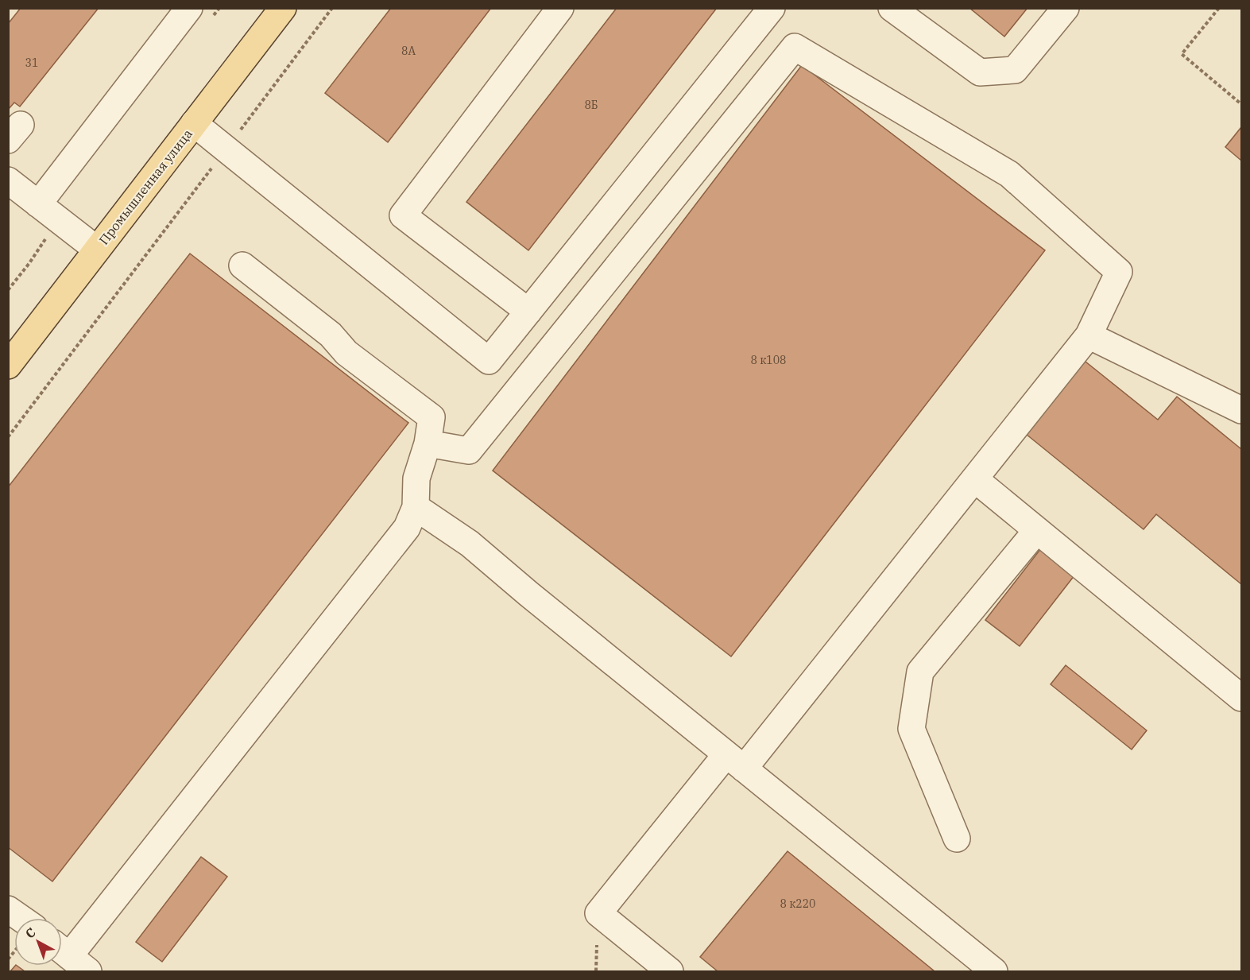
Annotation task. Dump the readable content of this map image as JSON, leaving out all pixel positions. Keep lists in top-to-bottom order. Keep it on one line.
{"streets":{"main road":["Промышленная улица"]},"house_numbers":["8А","31","8Б","8 к108","8 к220"],"north":"top left"}
